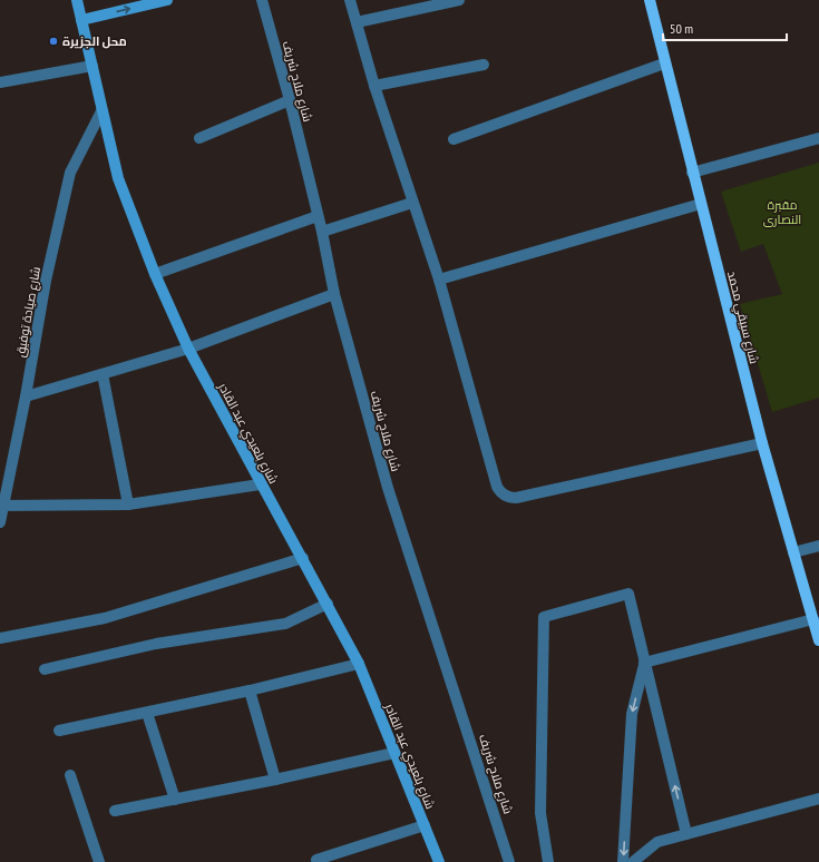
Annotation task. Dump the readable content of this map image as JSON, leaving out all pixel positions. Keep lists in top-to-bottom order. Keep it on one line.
{"streets":{"main road":["شارع سبيقي محمد","شارع بلعيدي عبد القادر"],"street":["شارع ملاح شريف","شارع صيادة توفيق"]},"crossings":[["شارع صيادة توفيق","شارع بلعيدي عبد القادر"]],"parks":["مقبرة النصارى"],"places":["محل الجزيرة"],"scale_bar":"50 m"}
